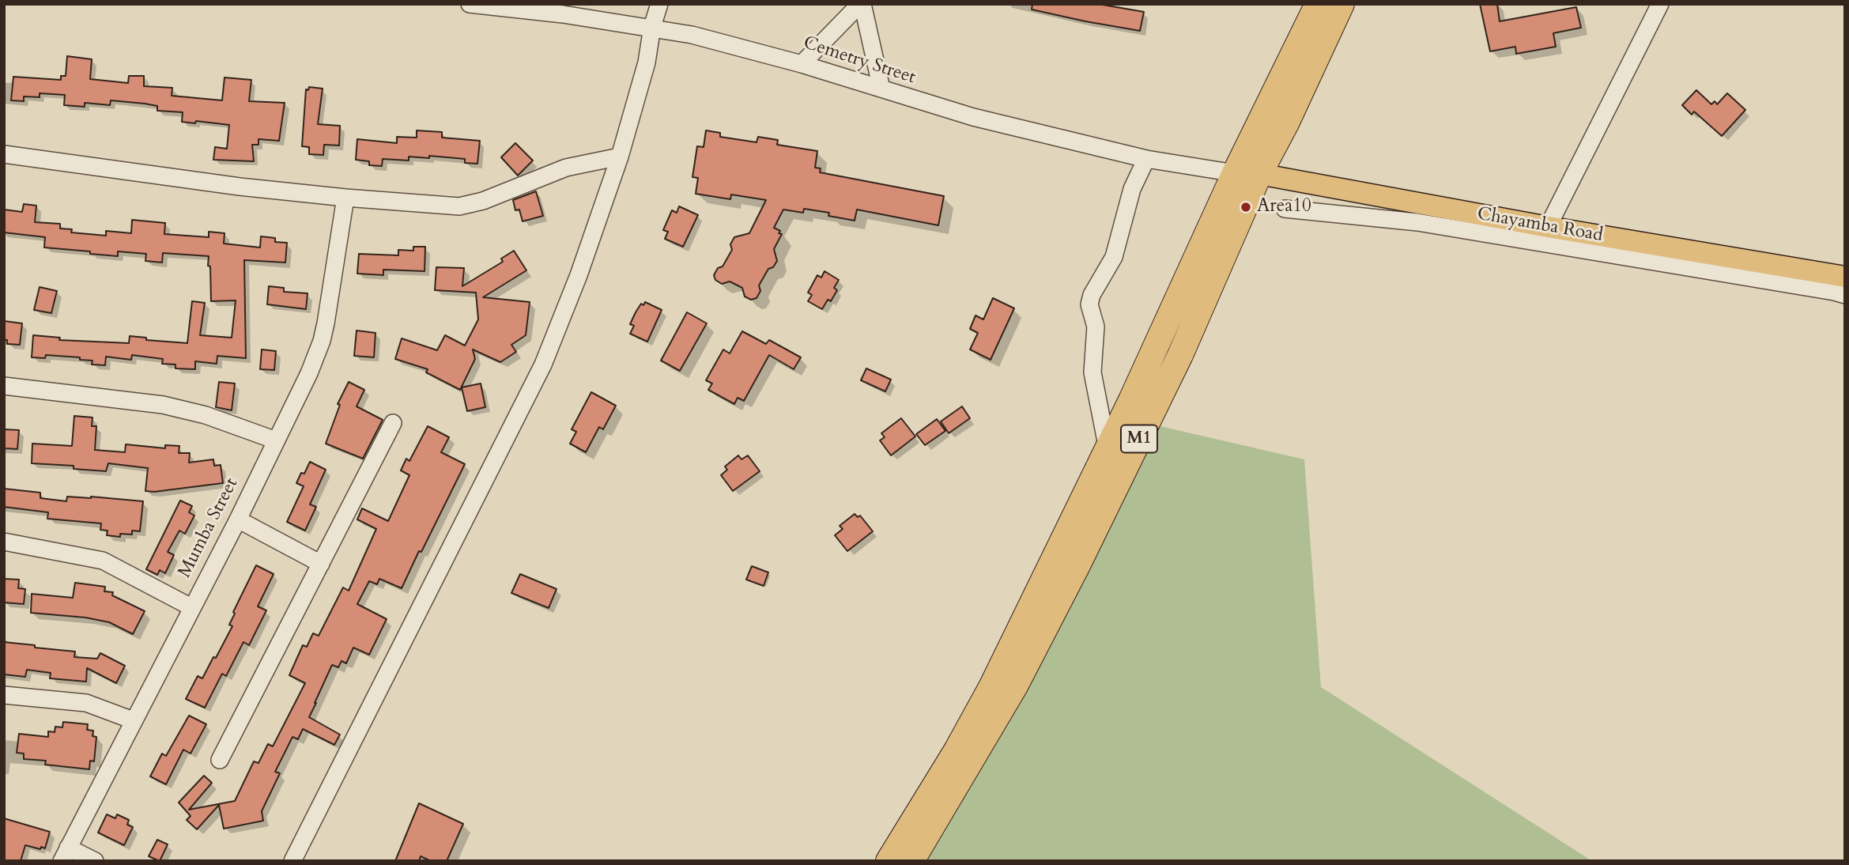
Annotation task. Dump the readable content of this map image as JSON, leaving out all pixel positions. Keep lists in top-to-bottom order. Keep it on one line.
{"streets":{"highway":["M1"],"main road":["Chayamba Road"],"street":["Cemetry Street","Mumba Street"]},"crossings":[["Cemetry Street","Chayamba Road"],["Cemetry Street","M1"],["Chayamba Road","M1"]],"places":["Area10"]}
